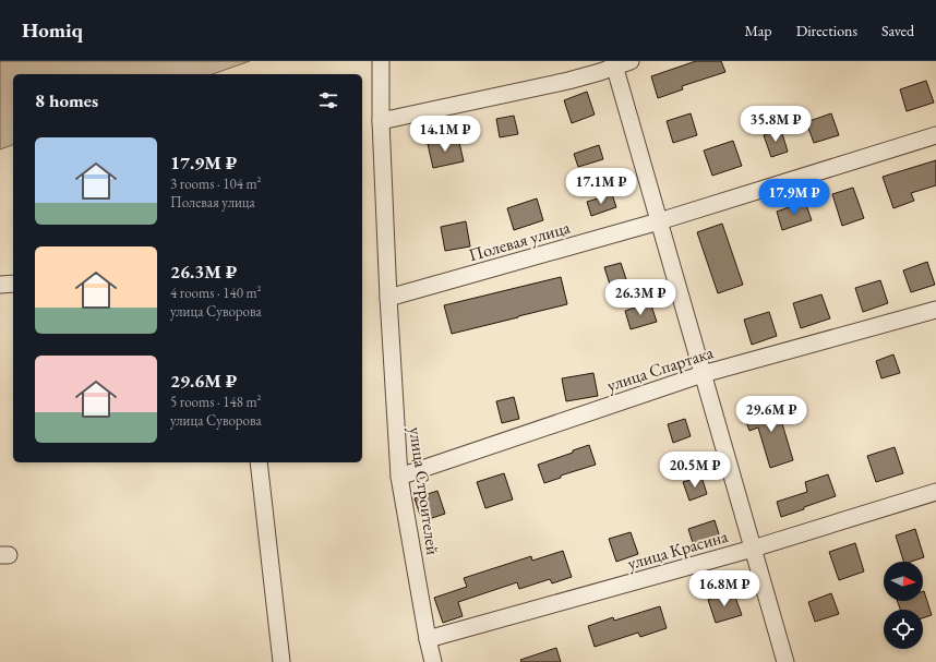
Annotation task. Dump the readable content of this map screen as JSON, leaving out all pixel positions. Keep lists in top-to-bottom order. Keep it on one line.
{"streets":{"street":["Полевая улица","улица Спартака","улица Строителей","улица Красина"]},"crossings":[["Полевая улица","улица Строителей"],["улица Спартака","улица Строителей"],["улица Строителей","улица Красина"]],"north":"right","page":{"header":"Homiq","nav":["Map","Directions","Saved"],"heading":"8 homes","price":["35.8M ₽","14.1M ₽","17.1M ₽","17.9M ₽","26.3M ₽","29.6M ₽","20.5M ₽","16.8M ₽"],"list":[{"name":"17.9M ₽","note":"3 rooms · 104 m² · Полевая улица"},{"name":"26.3M ₽","note":"4 rooms · 140 m² · улица Суворова"},{"name":"29.6M ₽","note":"5 rooms · 148 m² · улица Суворова"}]}}
